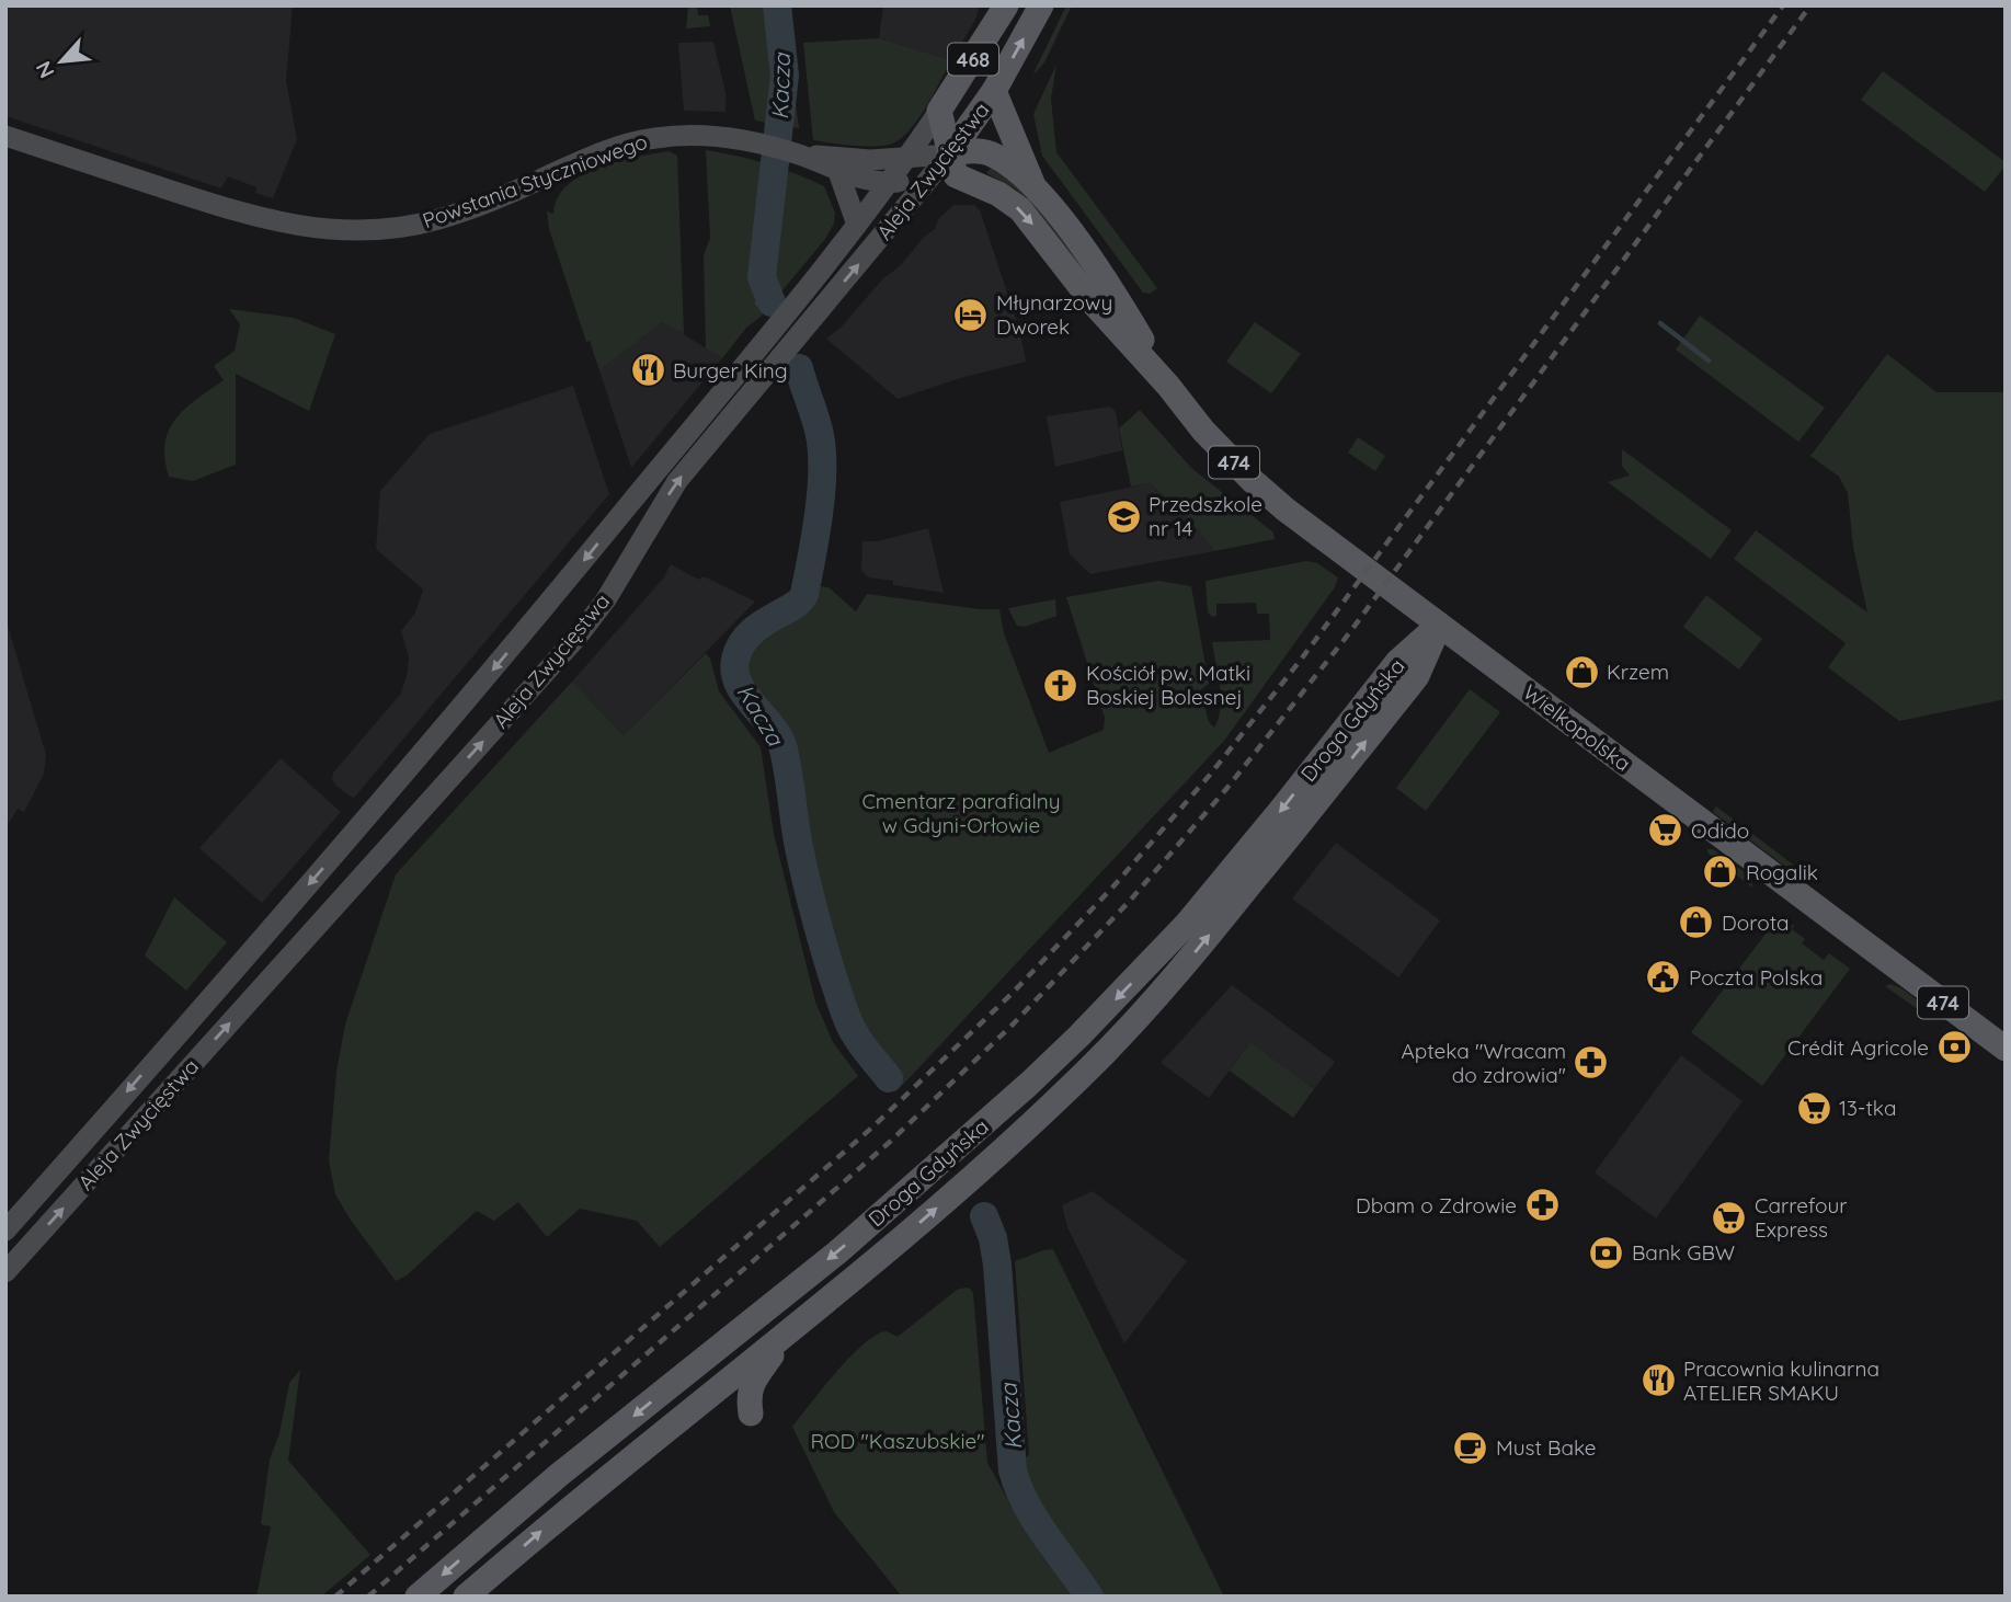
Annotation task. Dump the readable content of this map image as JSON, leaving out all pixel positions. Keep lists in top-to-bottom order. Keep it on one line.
{"streets":{"main road":["468","Aleja Zwycięstwa","Powstania Styczniowego","474","Droga Gdyńska","Wielkopolska"]},"crossings":[["Aleja Zwycięstwa","Powstania Styczniowego"],["Aleja Zwycięstwa","Wielkopolska"],["Powstania Styczniowego","Wielkopolska"],["Droga Gdyńska","Wielkopolska"]],"water":["Kacza"],"parks":["Cmentarz parafialny w Gdyni-Orłowie","ROD \"Kaszubskie\""],"places":{"hotel":["Młynarzowy Dworek"],"restaurant":["Burger King","Pracownia kulinarna ATELIER SMAKU"],"school or university":["Przedszkole nr 14"],"shop":["Krzem","Rogalik","Dorota"],"church":["Kościół pw. Matki Boskiej Bolesnej"],"supermarket":["Odido","13-tka","Carrefour Express"],"public building":["Poczta Polska"],"bank":["Crédit Agricole","Bank GBW"],"pharmacy":["Apteka ''Wracam do zdrowia''","Dbam o Zdrowie"],"cafe":["Must Bake"]},"north":"bottom left"}
